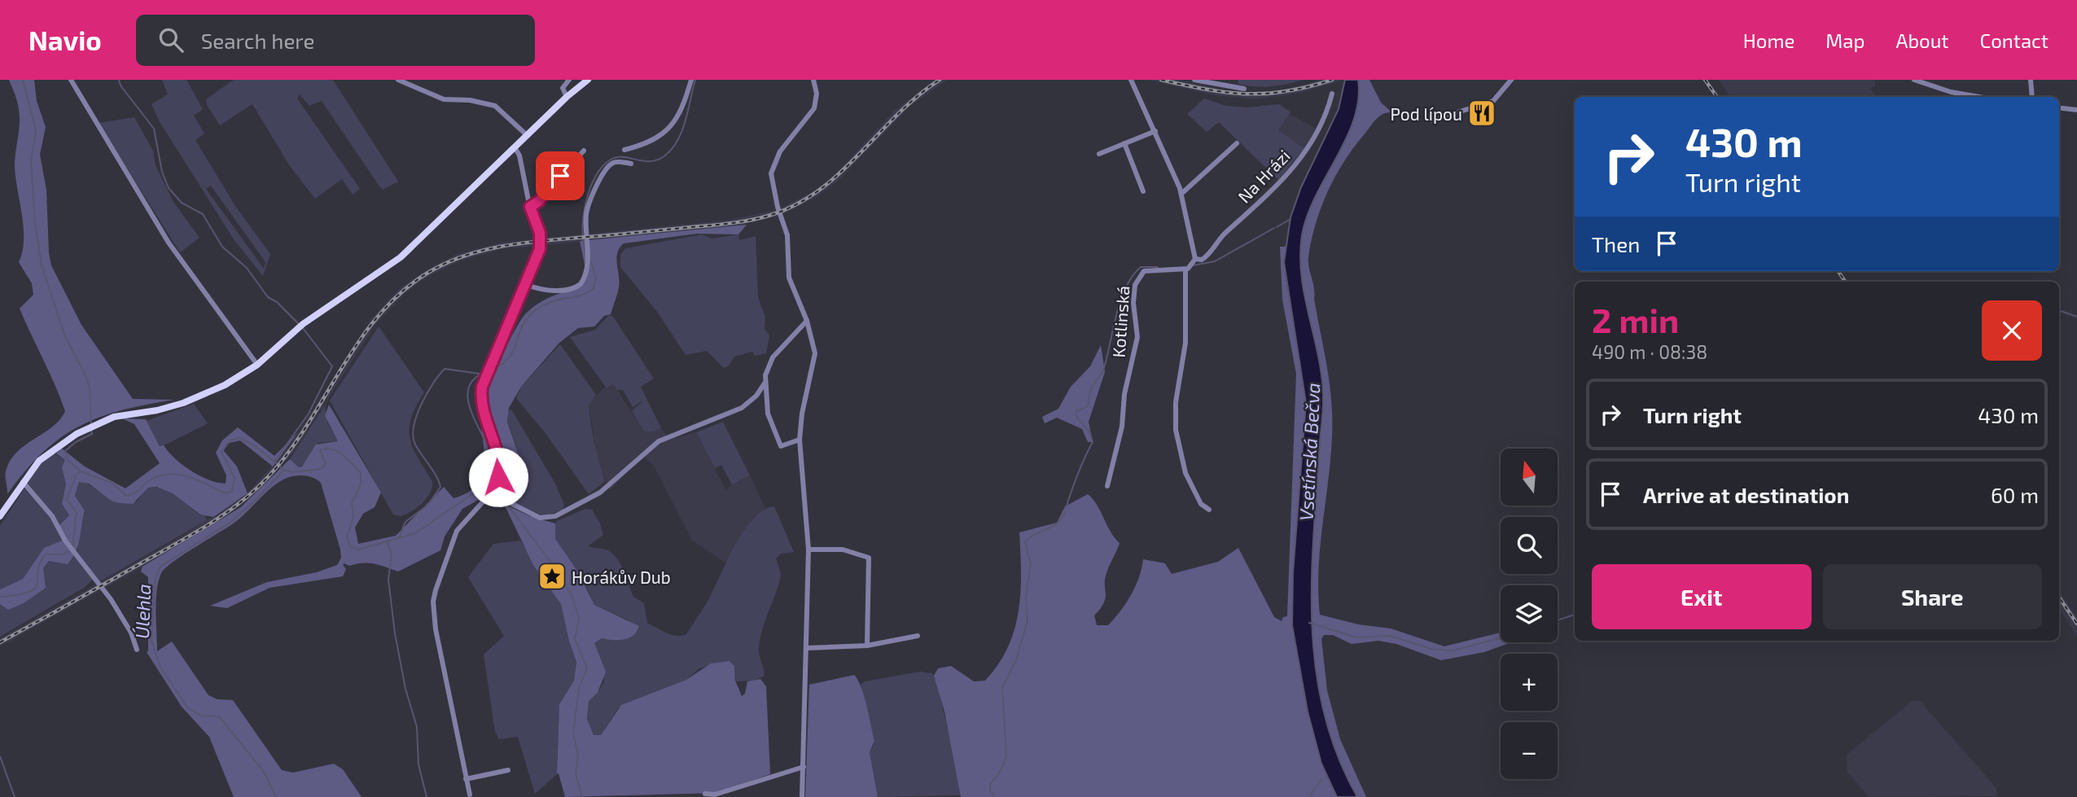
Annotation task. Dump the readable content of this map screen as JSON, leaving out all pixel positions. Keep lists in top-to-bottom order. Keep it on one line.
{"streets":{"street":["Na Hrázi","Kotlinská"]},"crossings":[["Na Hrázi","Kotlinská"]],"water":["Vsetínská Bečva","Úlehla"],"places":{"restaurant":["Pod lípou"],"place":["Horákův Dub"]},"north":"top","page":{"header":"Navio","search":"Search here","nav":["Home","Map","About","Contact"],"turn":["430 m","Turn right"],"then":"Then","heading":["2 min","490 m · 08:38"],"list":[{"name":"Turn right","value":"430 m"},{"name":"Arrive at destination","value":"60 m"}],"map_buttons":["+","−"],"buttons":["Exit","Share"]}}
